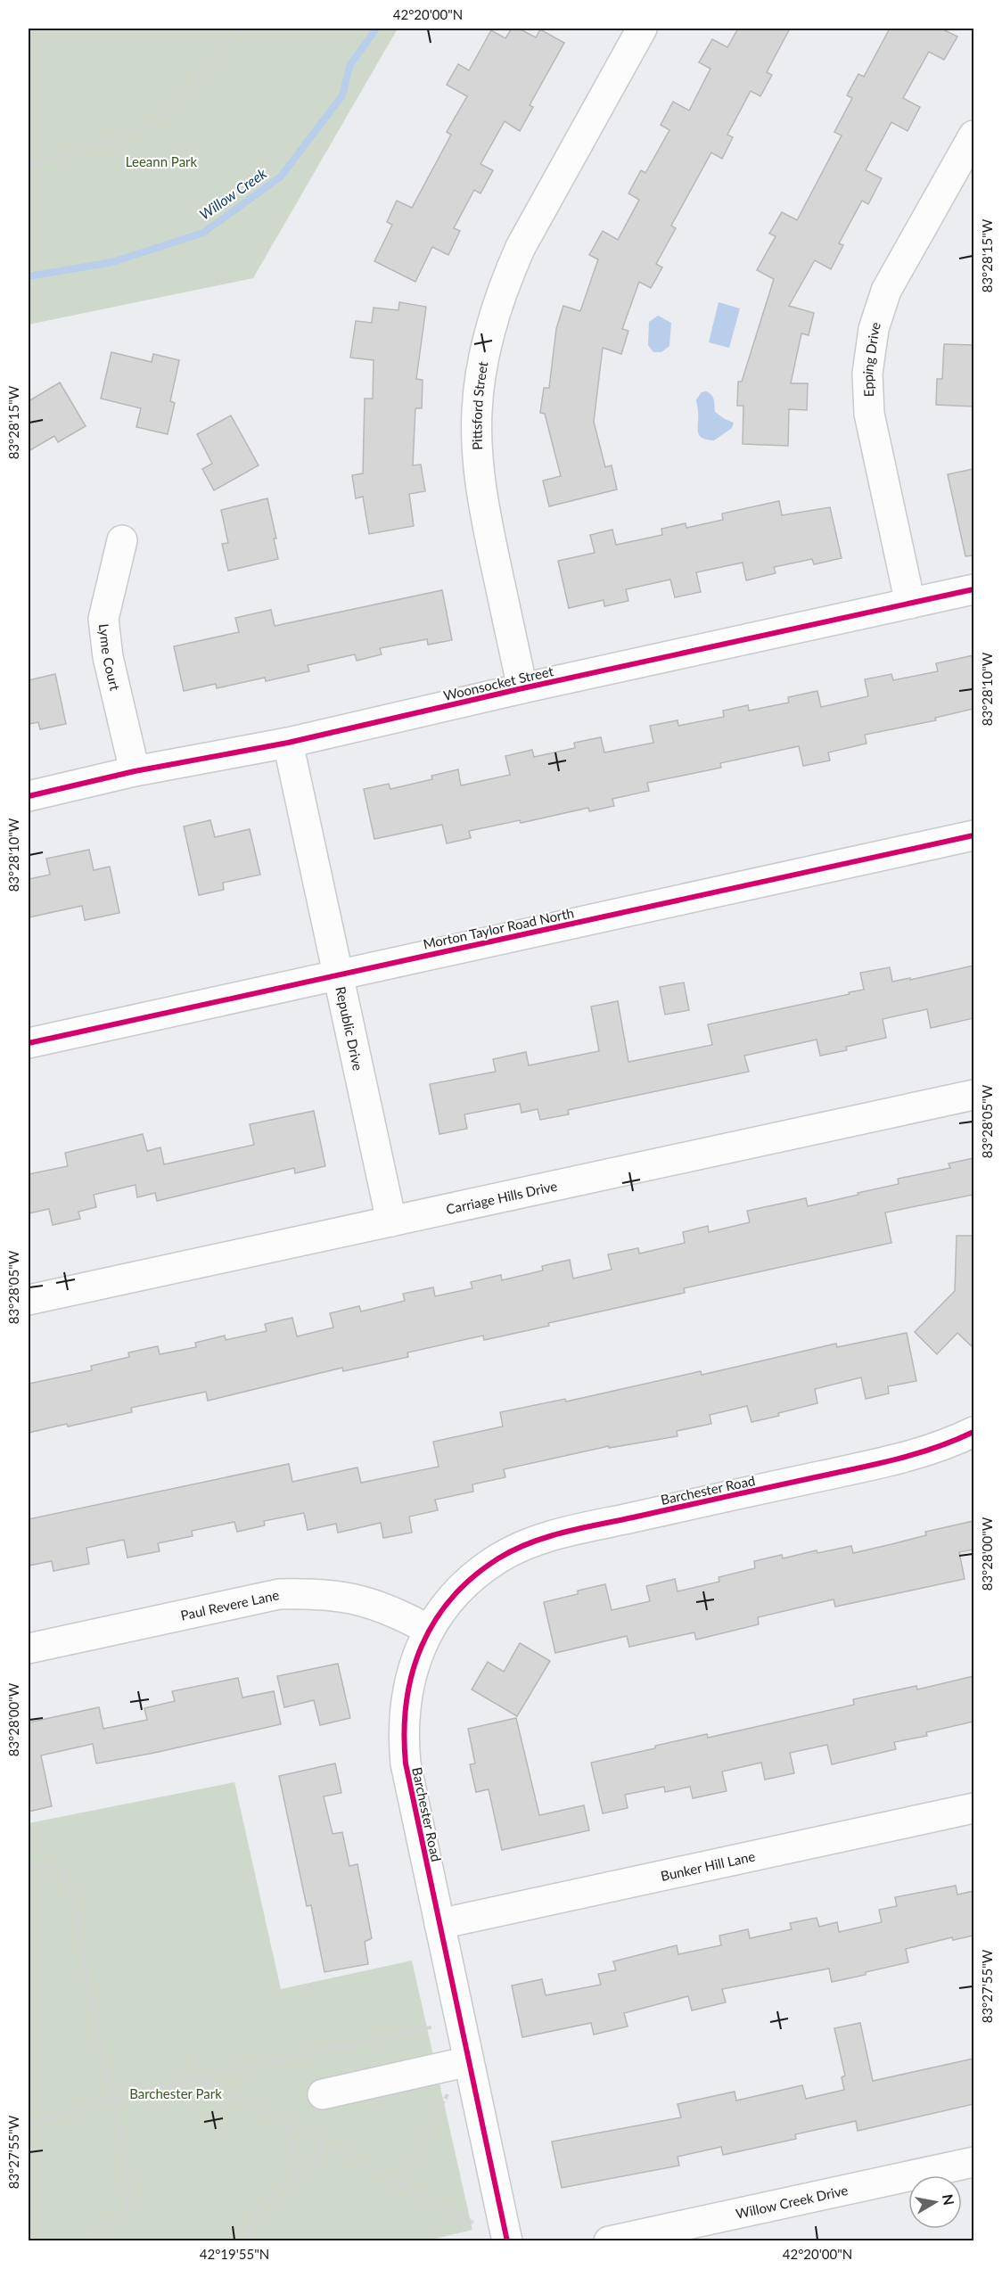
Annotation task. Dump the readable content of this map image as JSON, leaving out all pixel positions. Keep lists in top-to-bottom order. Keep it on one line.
{"streets":{"street":["Epping Drive","Pittsford Street","Lyme Court","Woonsocket Street","Morton Taylor Road North","Republic Drive","Carriage Hills Drive","Barchester Road","Paul Revere Lane","Bunker Hill Lane","Willow Creek Drive"]},"crossings":[["Epping Drive","Woonsocket Street"],["Pittsford Street","Woonsocket Street"],["Lyme Court","Woonsocket Street"],["Woonsocket Street","Republic Drive"],["Morton Taylor Road North","Republic Drive"],["Republic Drive","Carriage Hills Drive"],["Barchester Road","Paul Revere Lane"],["Barchester Road","Bunker Hill Lane"]],"water":["Willow Creek"],"parks":["Leeann Park","Barchester Park"],"north":"right","coordinates":["42°20'00\"N","83°28'15\"W","83°28'10\"W","83°28'05\"W","83°28'00\"W","83°27'55\"W","42°19'55\"N"]}
